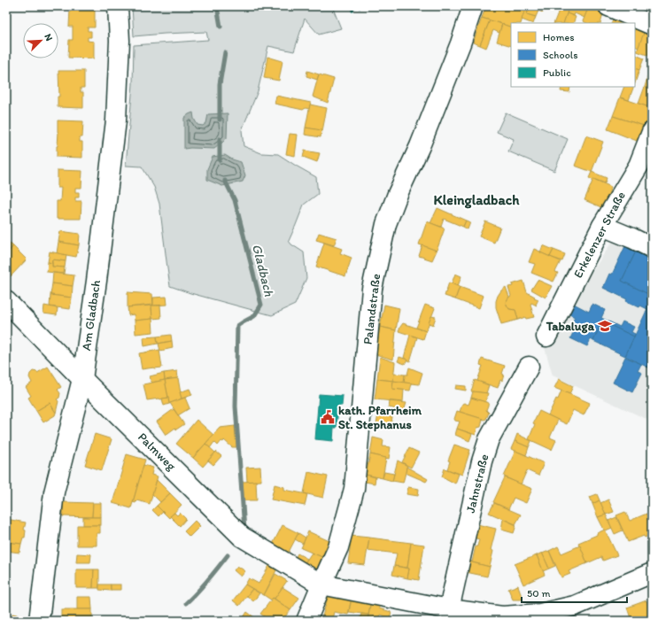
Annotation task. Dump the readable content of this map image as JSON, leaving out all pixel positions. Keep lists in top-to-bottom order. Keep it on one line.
{"streets":{"street":["Erkelenzer Straße","Palandstraße","Am Gladbach","Palmweg","Jahnstraße"]},"crossings":[["Palandstraße","Palmweg"],["Am Gladbach","Palmweg"],["Palmweg","Jahnstraße"]],"districts":["Kleingladbach"],"water":["Gladbach"],"places":{"school or university":["Tabaluga"],"public building":["kath. Pfarrheim St. Stephanus"]},"legend":["Homes","Schools","Public"],"scale_bar":"50 m","north":"top right"}
